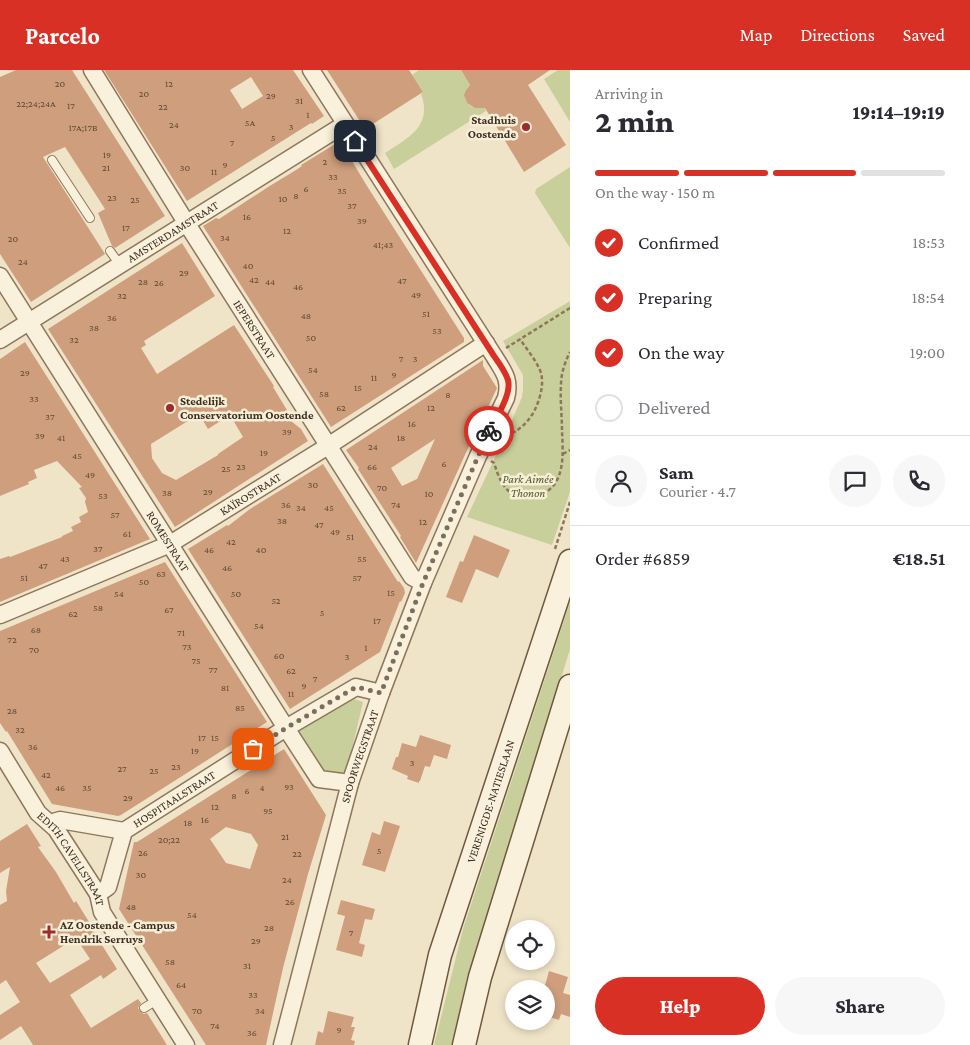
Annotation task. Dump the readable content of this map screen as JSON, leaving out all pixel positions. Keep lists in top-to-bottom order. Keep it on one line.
{"streets":{"main road":["VERENIGDE-NATIESLAAN"],"street":["AMSTERDAMSTRAAT","IEPERSTRAAT","KAÏROSTRAAT","ROMESTRAAT","SPOORWEGSTRAAT","HOSPITAALSTRAAT","EDITH CAVELLSTRAAT"]},"crossings":[["AMSTERDAMSTRAAT","IEPERSTRAAT"],["AMSTERDAMSTRAAT","ROMESTRAAT"],["AMSTERDAMSTRAAT","SPOORWEGSTRAAT"],["IEPERSTRAAT","KAÏROSTRAAT"],["IEPERSTRAAT","SPOORWEGSTRAAT"],["KAÏROSTRAAT","ROMESTRAAT"],["KAÏROSTRAAT","SPOORWEGSTRAAT"],["ROMESTRAAT","SPOORWEGSTRAAT"],["ROMESTRAAT","HOSPITAALSTRAAT"],["SPOORWEGSTRAAT","HOSPITAALSTRAAT"],["HOSPITAALSTRAAT","EDITH CAVELLSTRAAT"]],"parks":["Park Aimée Thonon"],"places":{"other":["Stadhuis Oostende","Stedelijk Conservatorium Oostende"],"health":["AZ Oostende - Campus Hendrik Serruys"]},"house_numbers":["20","12","20","29","31","22;24;24A","17","22","1","5A","24","3","17A;17B","5","7","19","2","9","21","30","11","33","6","35","8","23","10","25","37","16","39","17","12","34","20","41;43","24","40","29","42","47","28","44","26","46","49","32","51","48","36","38","53","50","32","7","3","54","29","9","11","15","58","8","33","62","12","37","16","39","39","41","18","24","19","45","6","23","66","25","49","30","70","29","38","10","53","36","74","34","45","57","38","12","47","49","61","51","42","37","46","40","43","55","47","46","63","51","57","50","15","54","50","52","58","67","5","62","17","54","68","71","72","73","1","70","60","3","75","77","62","7","9","81","11","85","28","32","17","15","36","19","3","23","27","25","42","93","46","35","4","6","8","29","12","95","16","18","21","20;22","5","26","22","30","24","26","48","54","28","7","29","58","31","64","33","70","34","74","9","36"],"page":{"header":"Parcelo","nav":["Map","Directions","Saved"],"heading":["2 min","Arriving in","19:14–19:19"],"panel":["Sam","Courier · 4.7","Order #6859","€18.51"],"bar":"On the way · 150 m","list":[["Confirmed","18:53"],["Preparing","18:54"],["On the way","19:00"],"Delivered"],"buttons":["Help","Share"]}}
